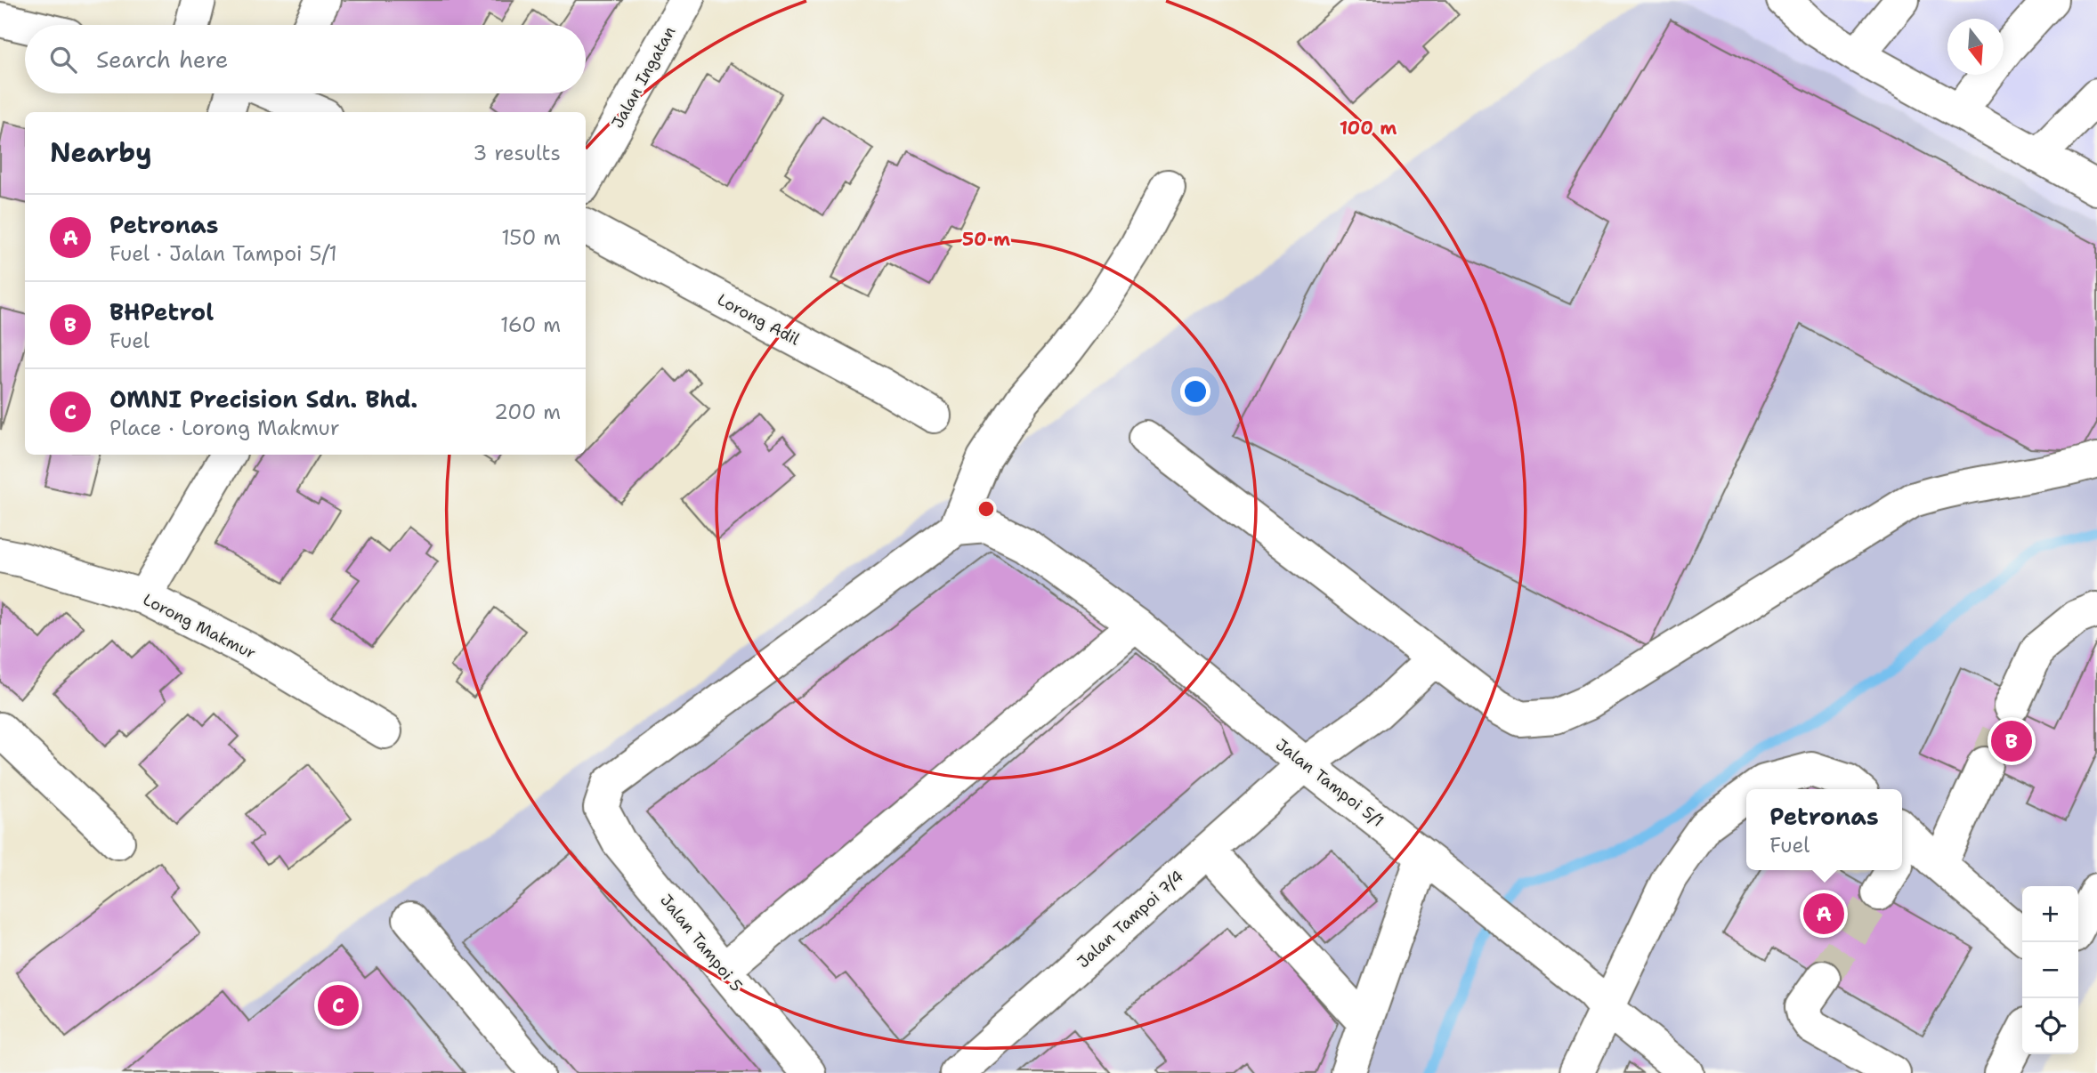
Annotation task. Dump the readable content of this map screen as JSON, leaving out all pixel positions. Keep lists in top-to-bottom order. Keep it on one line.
{"streets":{"street":["Jalan Ingatan","Lorong Adil","Lorong Makmur","Jalan Tampoi 5/1","Jalan Tampoi 7/4","Jalan Tampoi 5"]},"crossings":[["Jalan Tampoi 5/1","Jalan Tampoi 7/4"],["Jalan Tampoi 5/1","Jalan Tampoi 5"]],"north":"bottom","page":{"search":"Search here","heading":["Nearby","3 results"],"list":[{"mark":"A","name":"Petronas","note":"Fuel · Jalan Tampoi 5/1","value":"150 m"},{"mark":"B","name":"BHPetrol","note":"Fuel","value":"160 m"},{"mark":"C","name":"OMNI Precision Sdn. Bhd.","note":"Place · Lorong Makmur","value":"200 m"}],"pins":["B","A","C"],"popup":["Petronas","Fuel"],"map_buttons":["+","−"]},"rings":["100 m","50 m"]}
